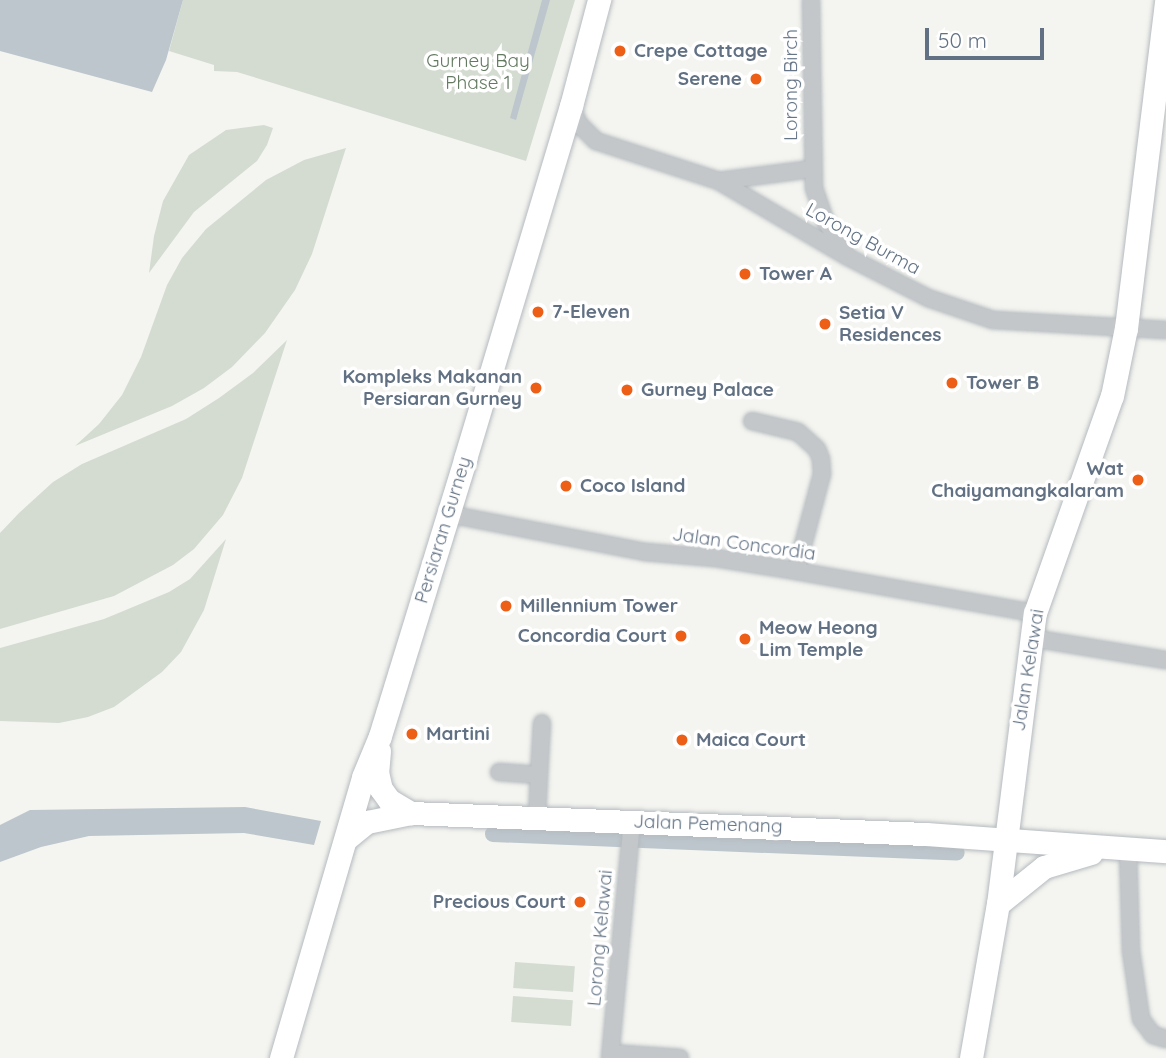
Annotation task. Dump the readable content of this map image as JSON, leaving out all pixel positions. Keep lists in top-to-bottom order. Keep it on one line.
{"streets":{"main road":["Persiaran Gurney","Jalan Kelawai","Jalan Pemenang"],"street":["Lorong Birch","Lorong Burma","Jalan Concordia","Lorong Kelawai"]},"crossings":[["Lorong Birch","Lorong Burma"],["Lorong Burma","Persiaran Gurney"],["Lorong Burma","Jalan Kelawai"],["Persiaran Gurney","Jalan Concordia"],["Persiaran Gurney","Jalan Pemenang"],["Jalan Concordia","Jalan Kelawai"],["Jalan Kelawai","Jalan Pemenang"],["Jalan Pemenang","Lorong Kelawai"]],"parks":["Gurney Bay Phase 1"],"places":["Crepe Cottage","Serene","Tower A","7-Eleven","Setia V Residences","Tower B","Kompleks Makanan Persiaran Gurney","Gurney Palace","Wat Chaiyamangkalaram","Coco Island","Millennium Tower","Concordia Court","Meow Heong Lim Temple","Martini","Maica Court","Precious Court"],"scale_bar":"50 m"}
